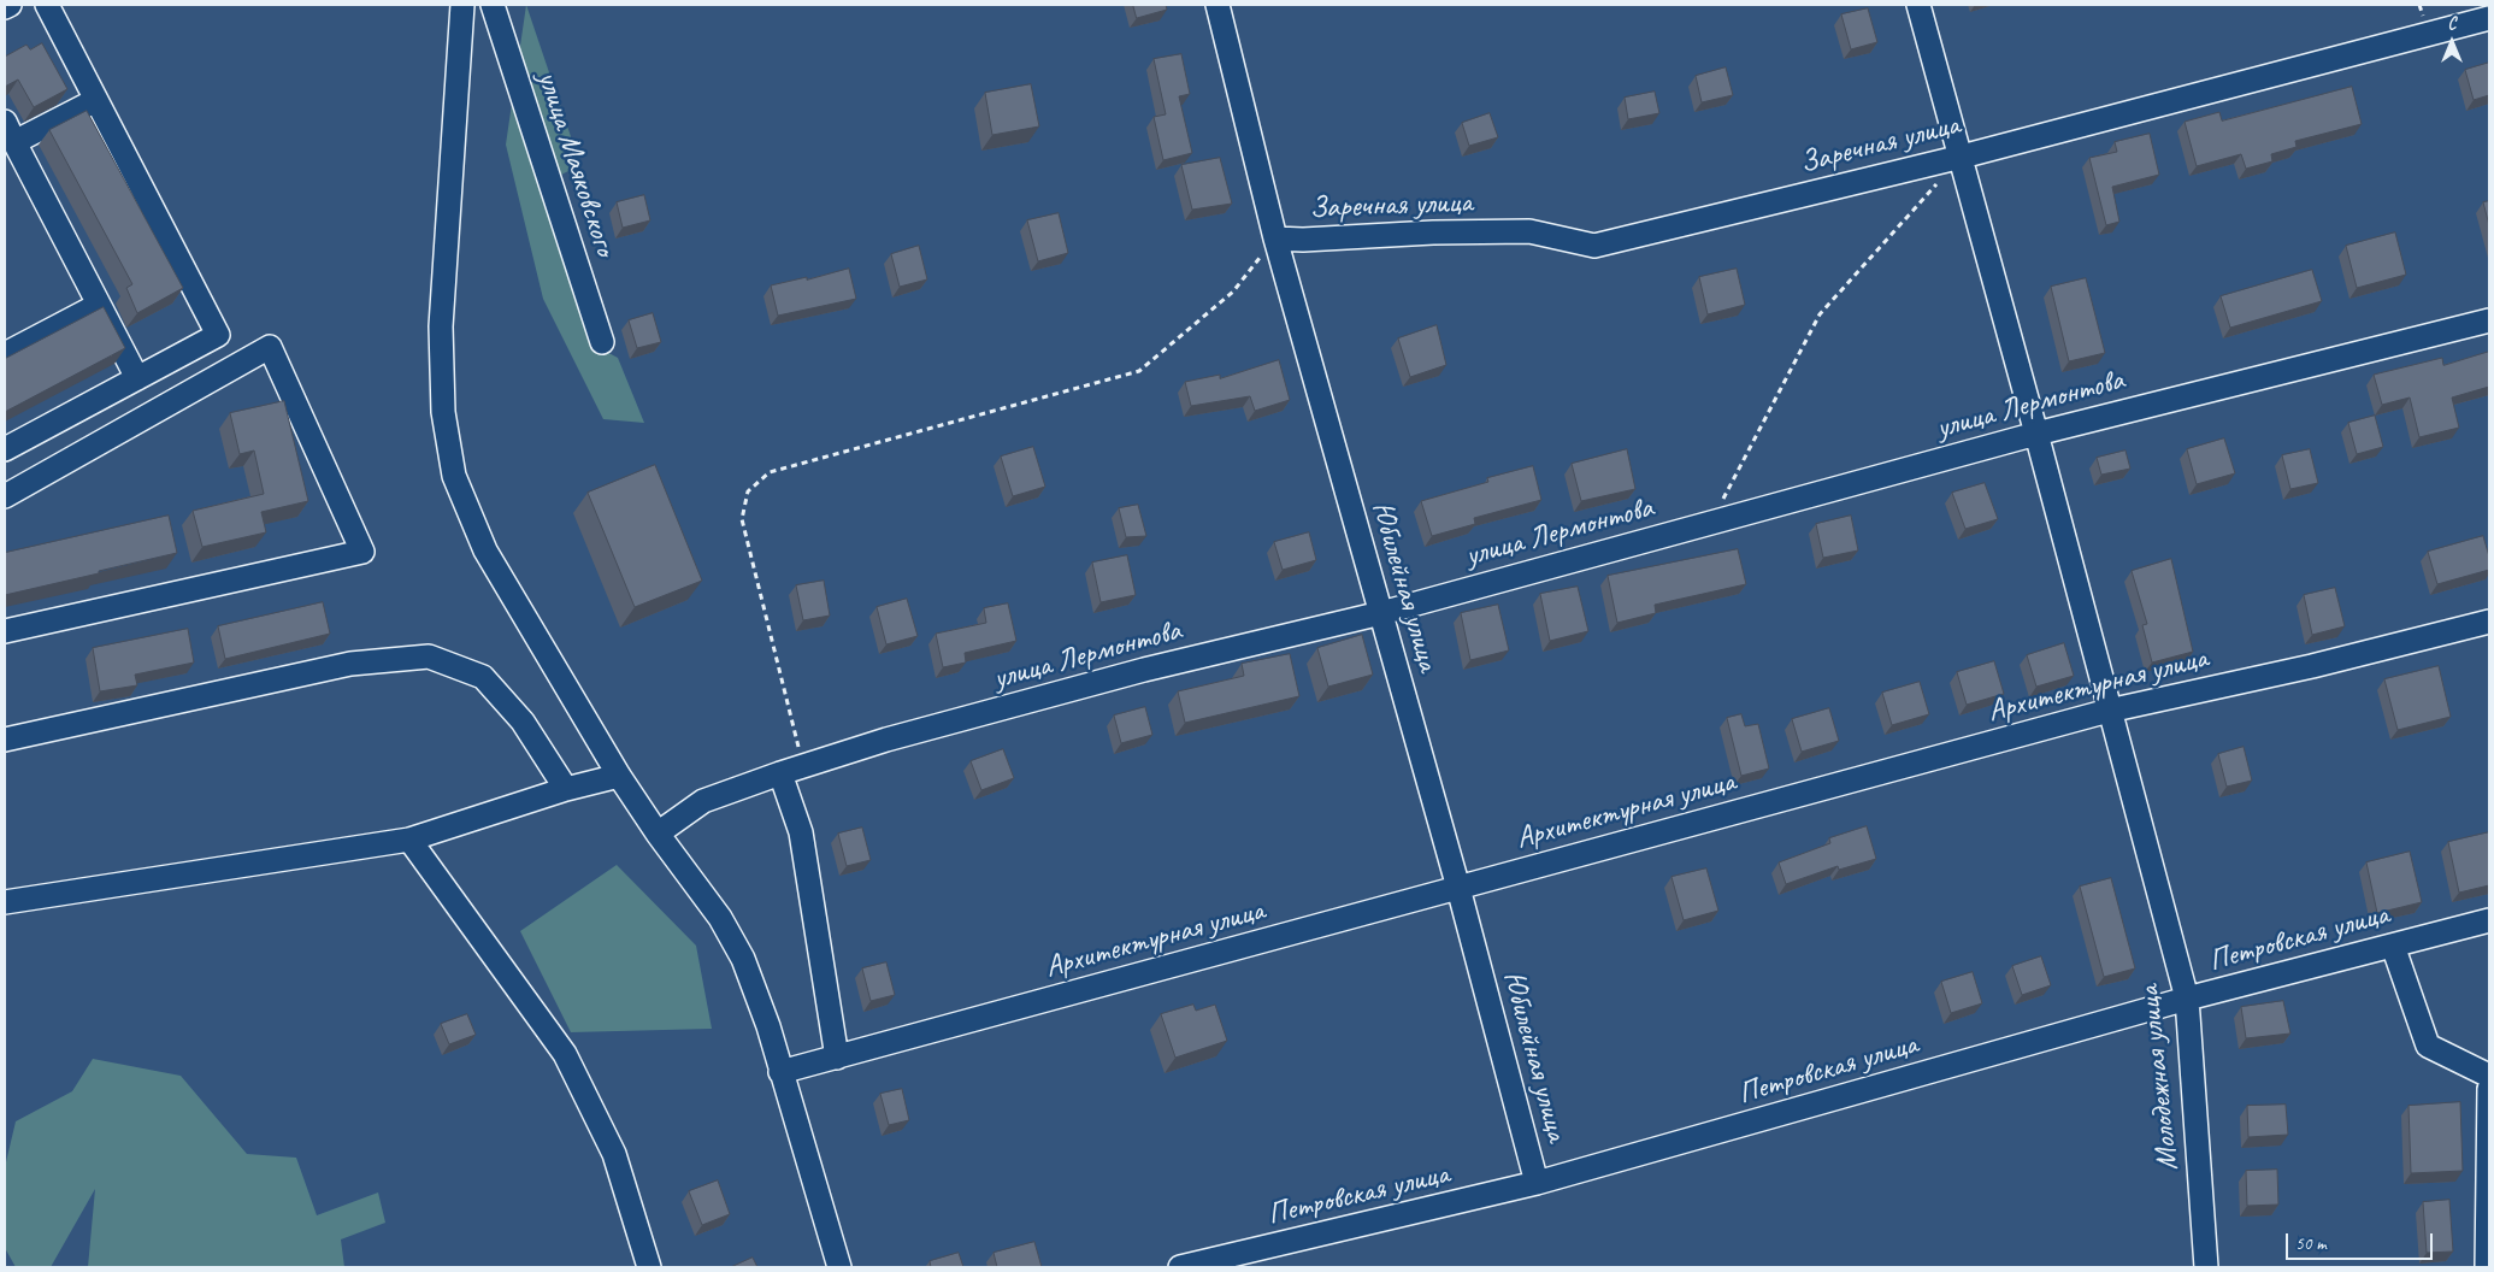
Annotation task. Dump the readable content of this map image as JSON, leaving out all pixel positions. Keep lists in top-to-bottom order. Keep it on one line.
{"streets":{"street":["Заречная улица","улица Маяковского","улица Лермонтова","Юбилейная улица","Архитектурная улица","Петровская улица","Молодежная улица"]},"crossings":[["Заречная улица","Юбилейная улица"],["Заречная улица","Молодежная улица"],["улица Лермонтова","Юбилейная улица"],["улица Лермонтова","Молодежная улица"],["Юбилейная улица","Архитектурная улица"],["Юбилейная улица","Петровская улица"],["Архитектурная улица","Молодежная улица"],["Петровская улица","Молодежная улица"]],"scale_bar":"50 m","north":"top"}
